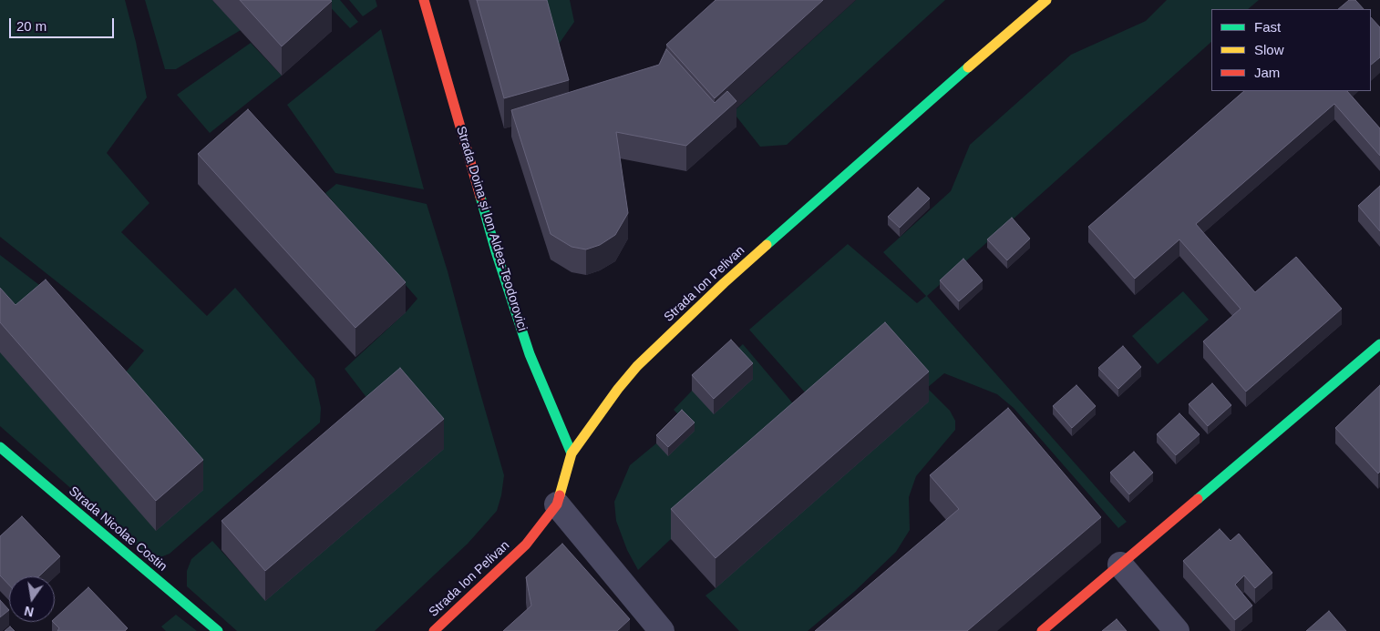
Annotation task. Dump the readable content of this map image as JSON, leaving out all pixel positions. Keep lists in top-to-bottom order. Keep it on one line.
{"streets":{"street":["Strada Doina și Ion Aldea-Teodorovici","Strada Ion Pelivan","Strada Nicolae Costin"]},"crossings":[["Strada Doina și Ion Aldea-Teodorovici","Strada Ion Pelivan"]],"legend":["Fast","Slow","Jam"],"scale_bar":"20 m","north":"bottom"}
